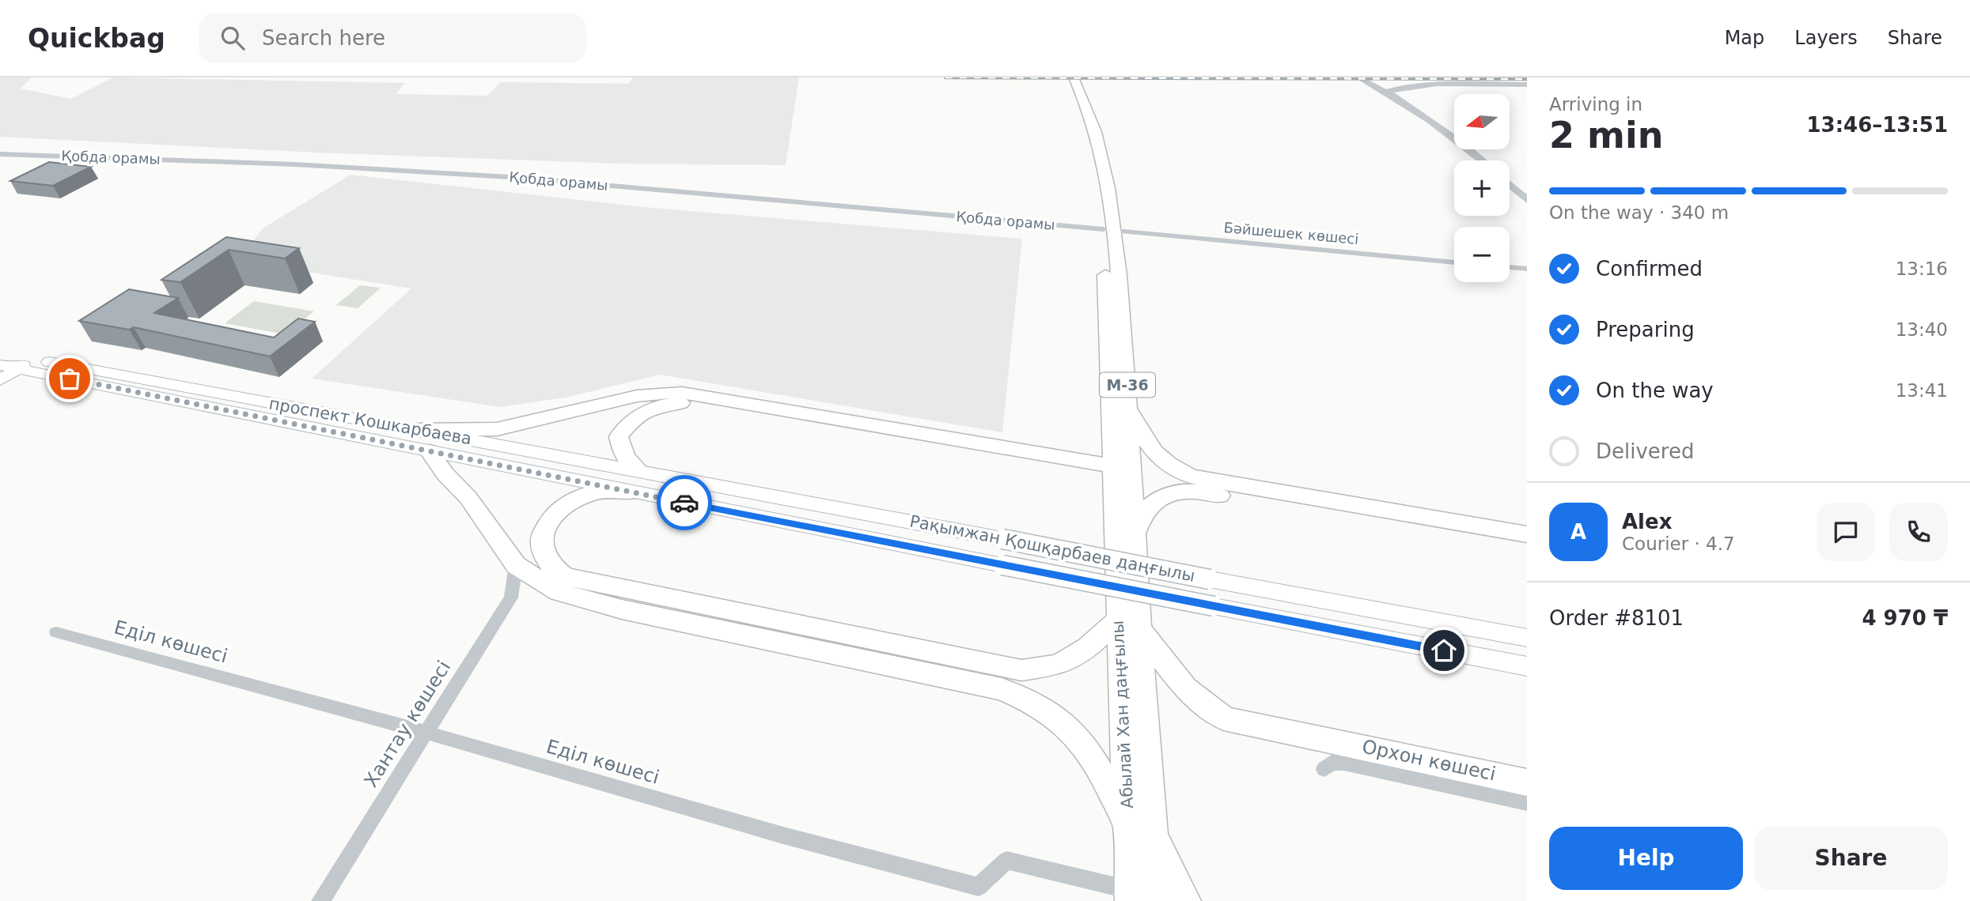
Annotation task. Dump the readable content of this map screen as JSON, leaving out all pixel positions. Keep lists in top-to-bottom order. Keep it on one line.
{"streets":{"main road":["M-36","проспект Кошкарбаева","Рақымжан Қошқарбаев даңғылы","Абылай Хан даңғылы"],"street":["Қобда орамы","Бәйшешек көшесі","Еділ көшесі","Хантау көшесі","Орхон көшесі"]},"crossings":[["Қобда орамы","Бәйшешек көшесі"],["Қобда орамы","M-36"],["Қобда орамы","Абылай Хан даңғылы"],["Бәйшешек көшесі","M-36"],["Бәйшешек көшесі","Абылай Хан даңғылы"],["M-36","Абылай Хан даңғылы"],["проспект Кошкарбаева","Рақымжан Қошқарбаев даңғылы"],["Еділ көшесі","Абылай Хан даңғылы"],["Еділ көшесі","Хантау көшесі"]],"north":"left","page":{"header":"Quickbag","search":"Search here","nav":["Map","Layers","Share"],"heading":["2 min","Arriving in","13:46–13:51"],"panel":["Alex","Courier · 4.7","Order #8101","4 970 ₸"],"map_buttons":["+","−"],"bar":"On the way · 340 m","list":[["Confirmed","13:16"],["Preparing","13:40"],["On the way","13:41"],"Delivered"],"round":"A","buttons":["Help","Share"]}}
